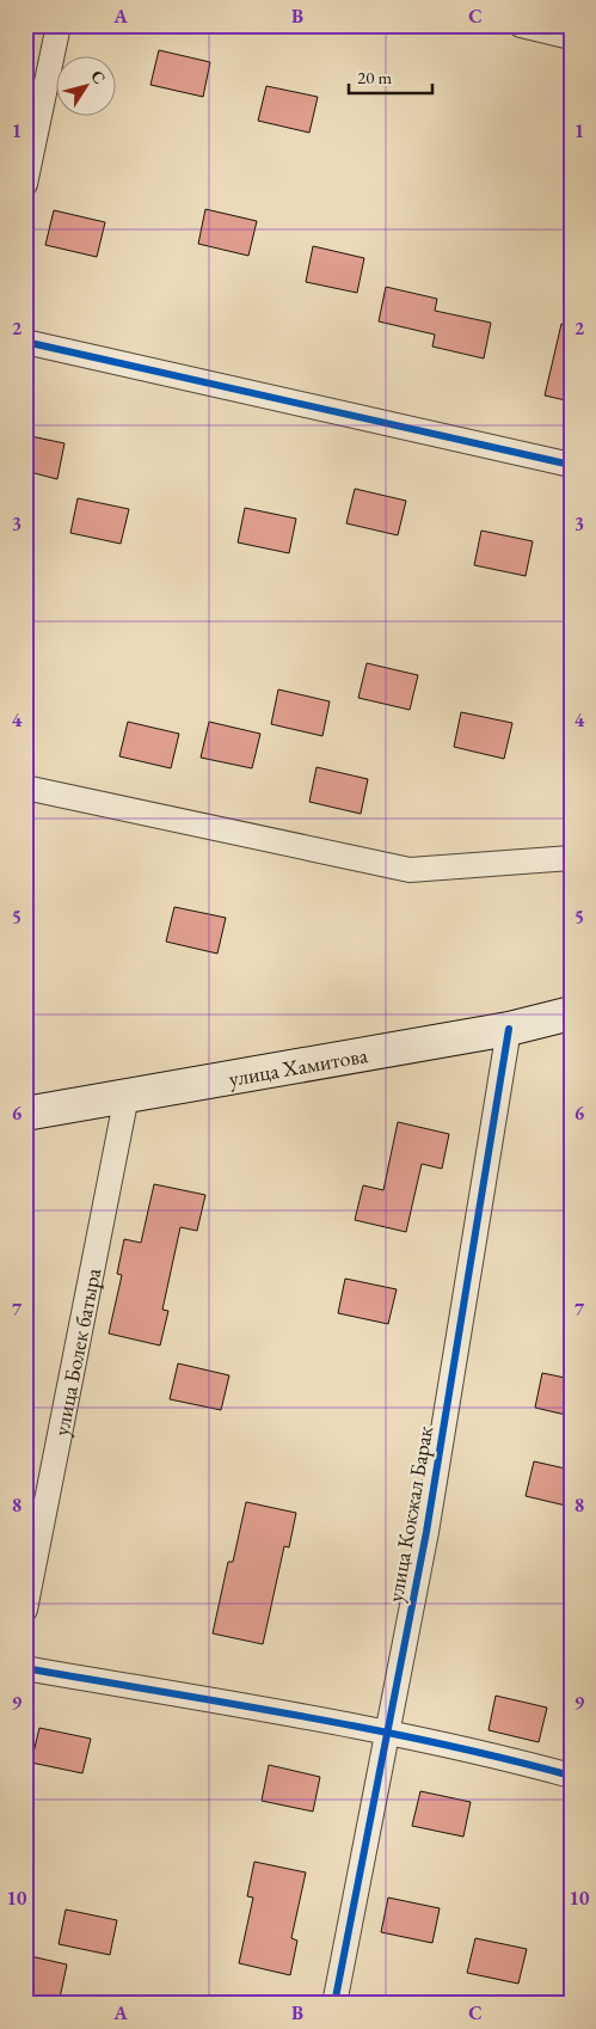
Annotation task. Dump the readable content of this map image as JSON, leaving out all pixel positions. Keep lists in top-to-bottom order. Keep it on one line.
{"streets":{"street":["улица Хамитова","улица Болек батыра","улица Кокжал Барак"]},"crossings":[["улица Хамитова","улица Болек батыра"],["улица Хамитова","улица Кокжал Барак"]],"scale_bar":"20 m","north":"top right","grid":{"columns":["A","B","C"],"rows":["1","2","3","4","5","6","7","8","9","10"]}}
